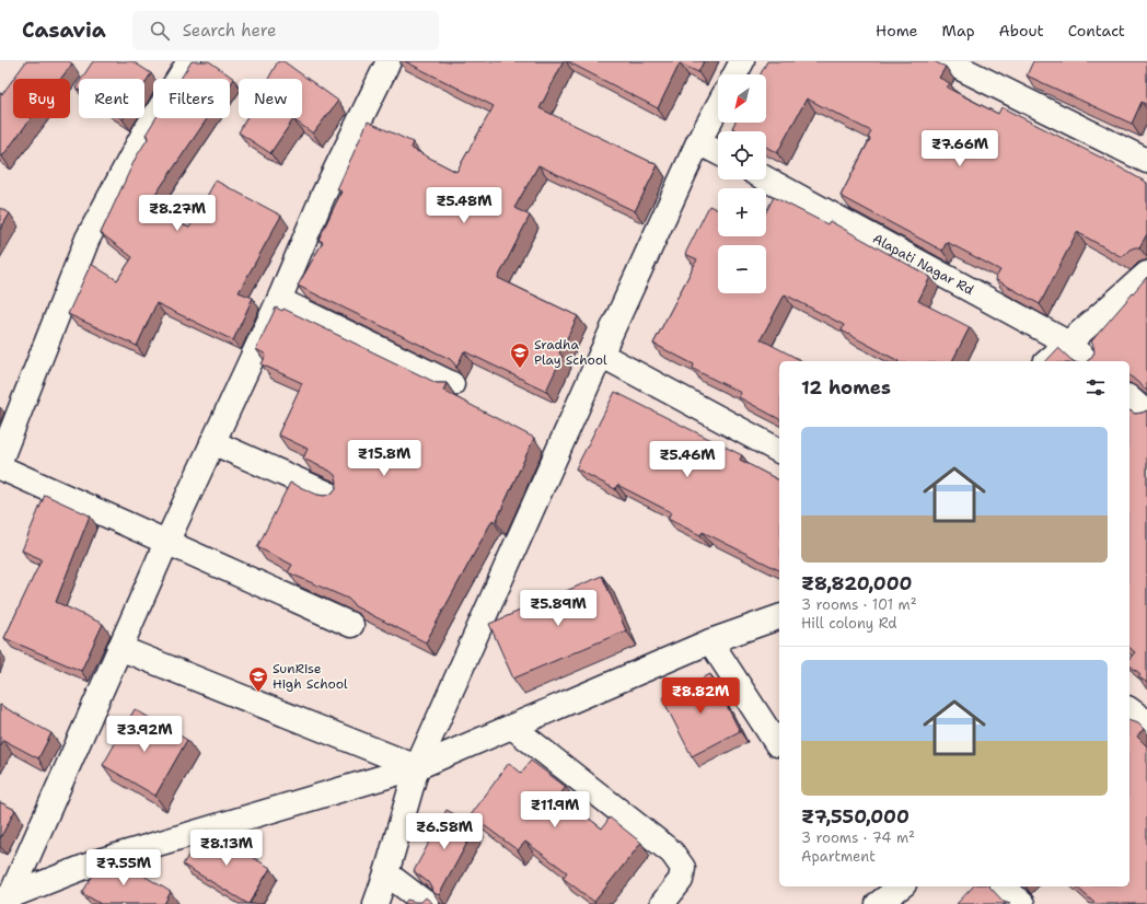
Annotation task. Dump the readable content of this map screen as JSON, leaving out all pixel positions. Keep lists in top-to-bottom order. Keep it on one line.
{"streets":{"street":["Alapati Nagar Rd"]},"places":{"school or university":["Sradha Play School","SunRise High School"]},"north":"bottom left","page":{"header":"Casavia","search":"Search here","nav":["Home","Map","About","Contact"],"map_buttons":["+","−"],"chip":["Buy","Rent","Filters","New"],"price":["₹7.66M","₹5.48M","₹8.27M","₹15.8M","₹5.46M","₹5.89M","₹8.82M","₹3.92M","₹11.9M","₹6.58M","₹8.13M","₹7.55M"],"heading":"12 homes","list":[{"name":"₹8,820,000","note":"3 rooms · 101 m² · Hill colony Rd"},{"name":"₹7,550,000","note":"3 rooms · 74 m² · Apartment"}]}}
